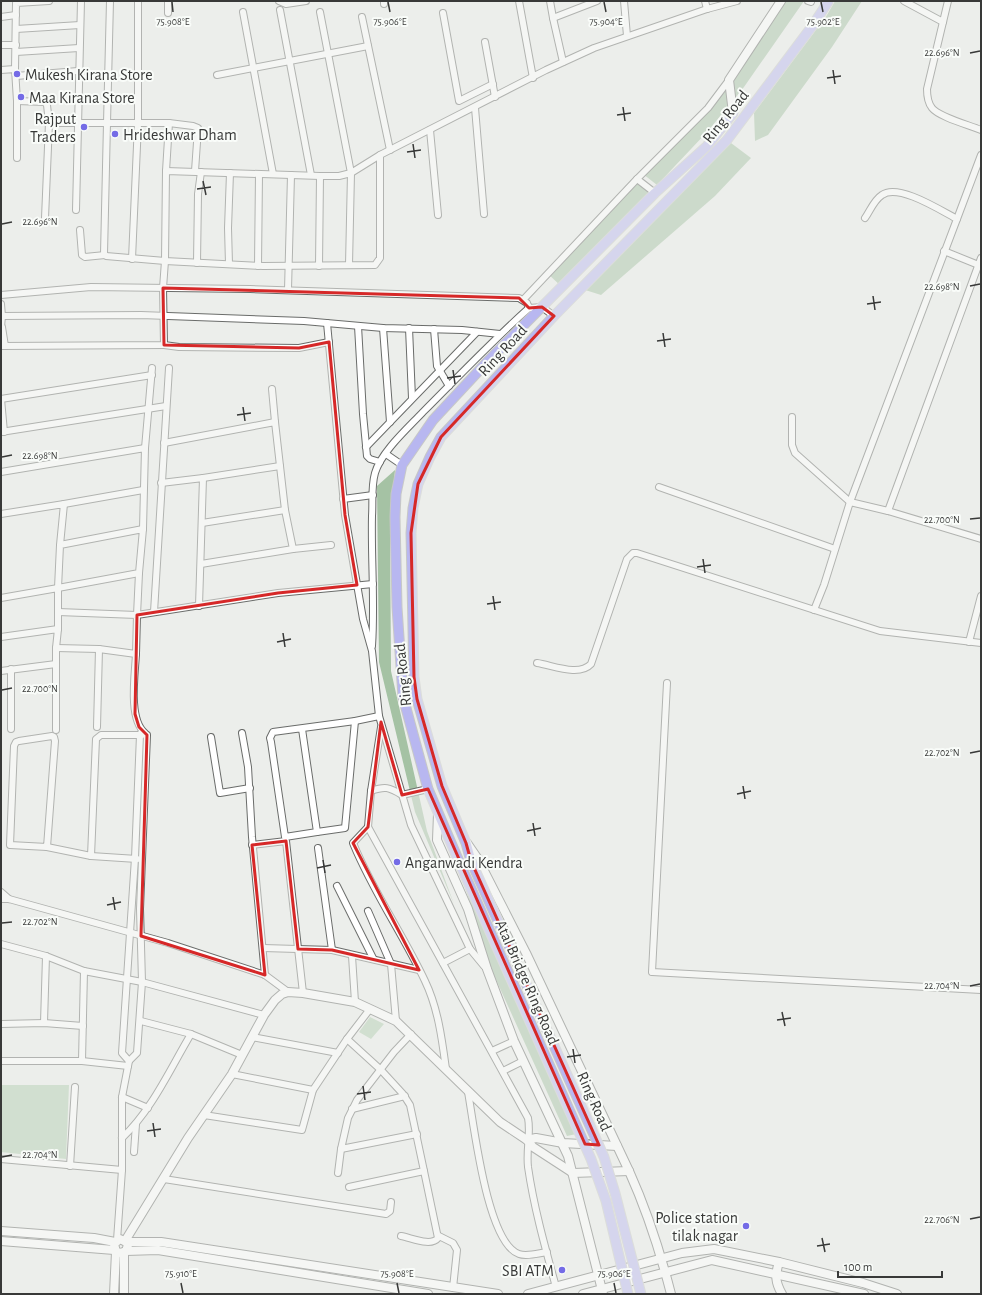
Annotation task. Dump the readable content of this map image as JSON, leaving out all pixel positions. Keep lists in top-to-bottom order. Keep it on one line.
{"streets":{"main road":["Ring Road","Atal Bridge Ring Road"]},"crossings":[["Ring Road","Atal Bridge Ring Road"]],"places":["Mukesh Kirana Store","Maa Kirana Store","Rajput Traders","Hrideshwar Dham","Anganwadi Kendra","Police station tilak nagar","SBI ATM"],"scale_bar":"100 m","coordinates":["75.908°E","75.906°E","75.904°E","75.902°E","22.696°N","22.698°N","22.700°N","22.702°N","22.704°N","22.706°N","75.910°E"]}
